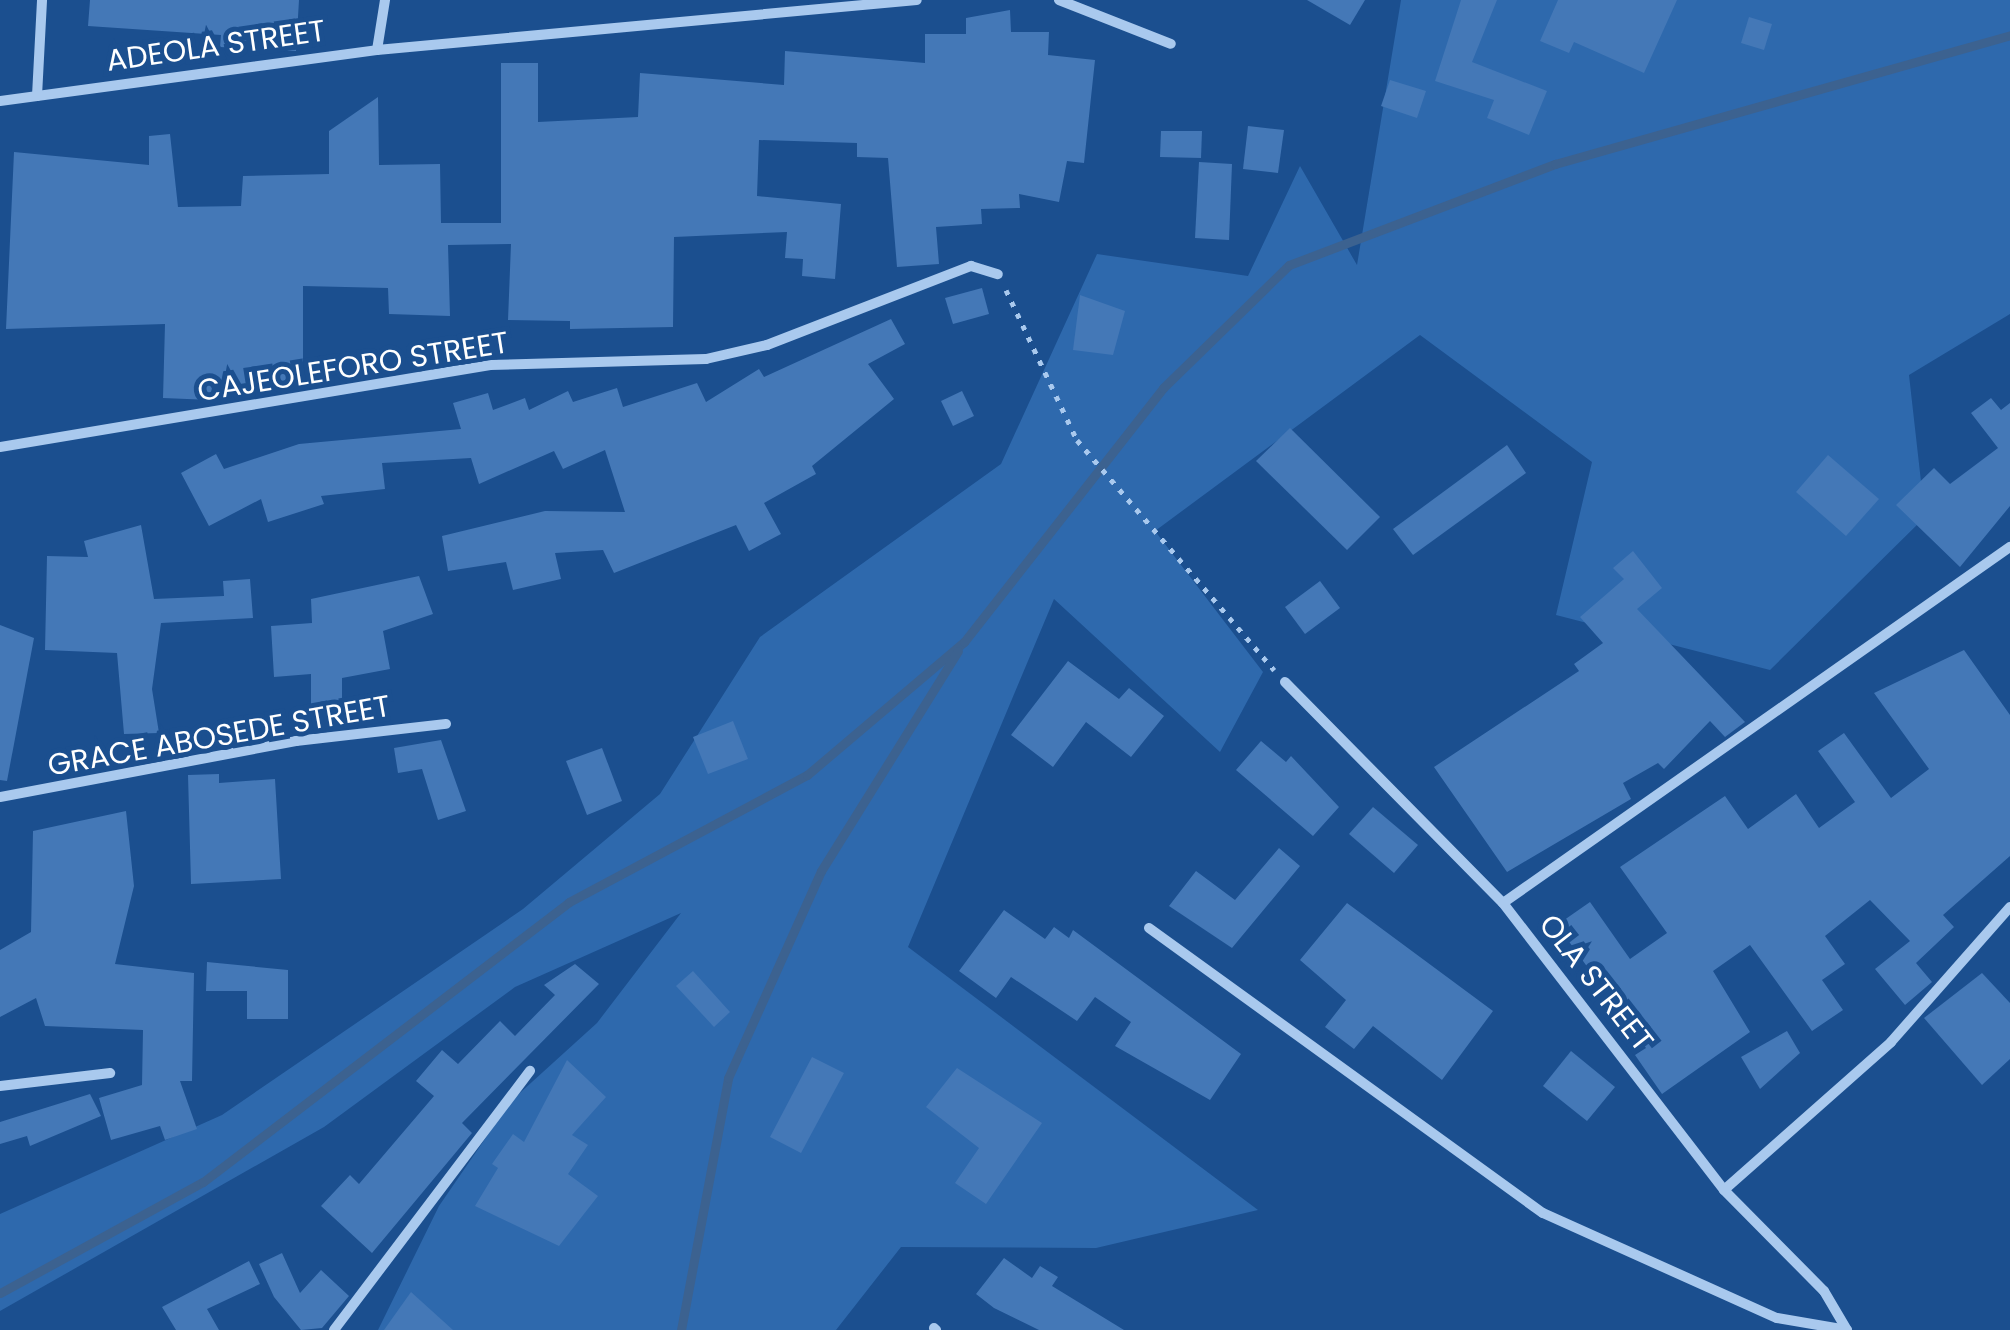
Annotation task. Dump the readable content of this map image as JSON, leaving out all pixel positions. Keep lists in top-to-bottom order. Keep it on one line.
{"streets":{"street":["ADEOLA STREET","CAJEOLEFORO STREET","GRACE ABOSEDE STREET","OLA STREET"]}}
